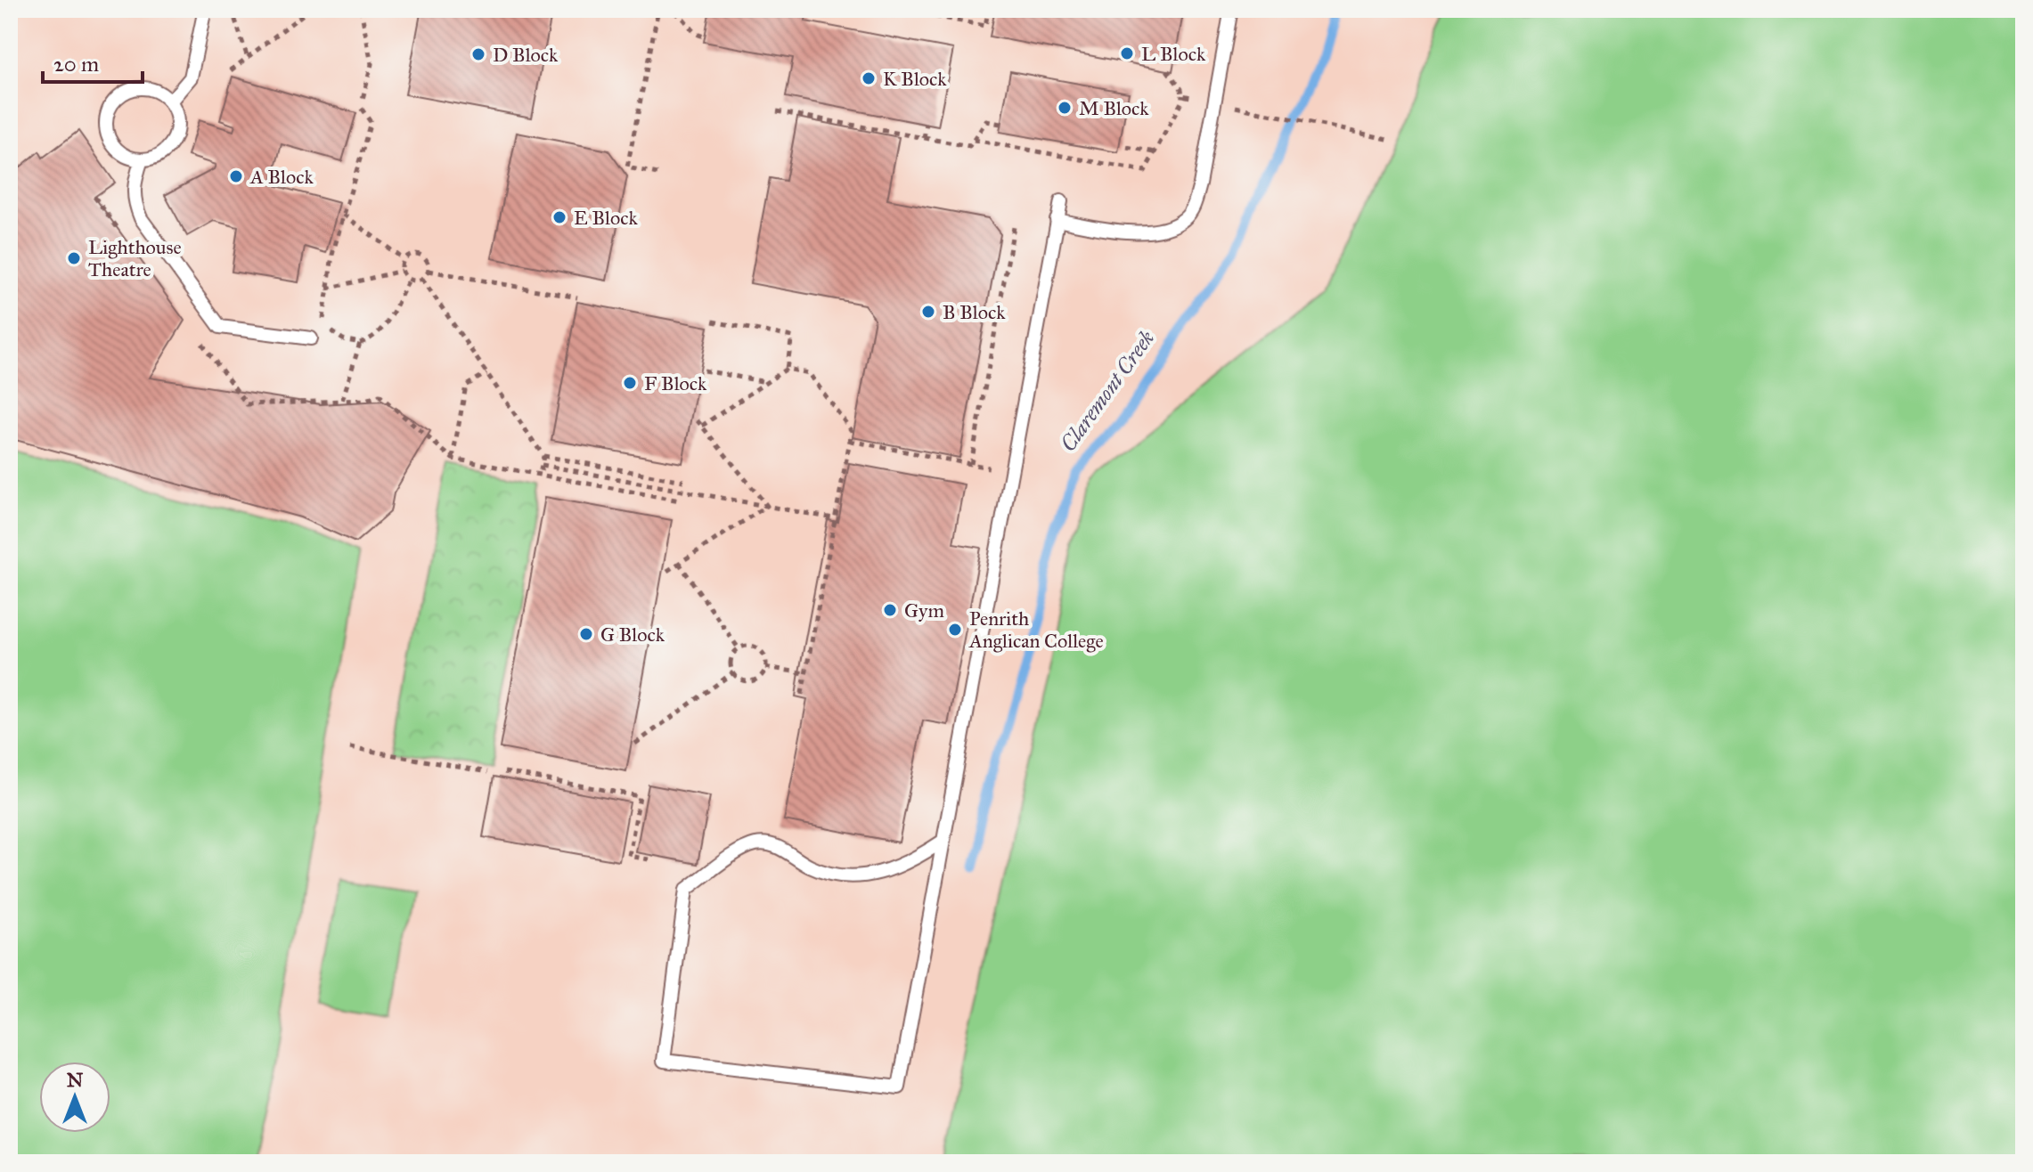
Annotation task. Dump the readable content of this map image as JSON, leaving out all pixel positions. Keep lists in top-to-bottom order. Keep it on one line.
{"water":["Claremont Creek"],"places":["L Block","D Block","K Block","M Block","A Block","E Block","Lighthouse Theatre","B Block","F Block","Gym","Penrith Anglican College","G Block"],"scale_bar":"20 m","north":"top"}
